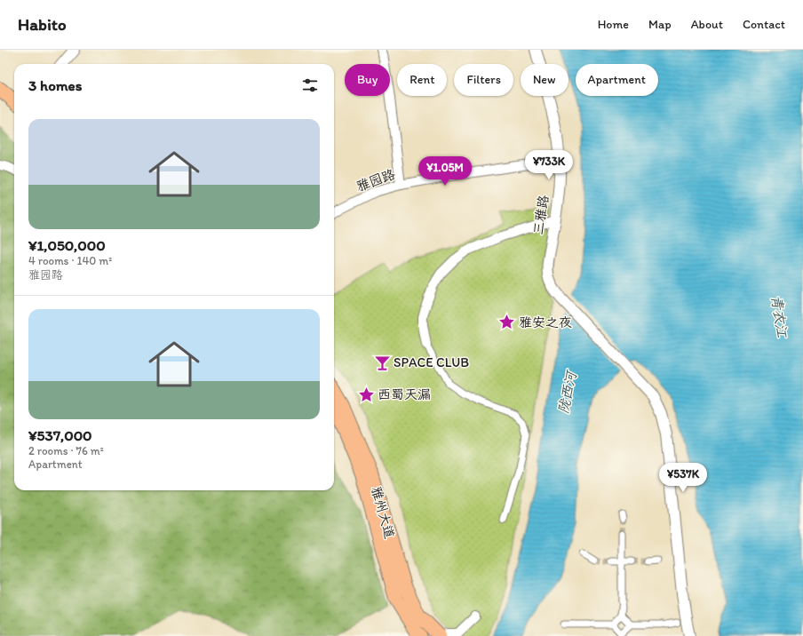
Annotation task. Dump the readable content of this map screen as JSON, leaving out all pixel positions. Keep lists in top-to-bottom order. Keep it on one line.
{"streets":{"main road":["雅州大道"],"street":["雅园路","三雅路"]},"crossings":[["雅园路","三雅路"]],"water":["青衣江","陇西河"],"places":{"place":["雅安之夜","西蜀天漏"],"bar":["SPACE CLUB"]},"page":{"header":"Habito","nav":["Home","Map","About","Contact"],"chip":["Buy","Rent","Filters","New","Apartment"],"heading":"3 homes","list":[{"name":"¥1,050,000","note":"4 rooms · 140 m² · 雅园路"},{"name":"¥537,000","note":"2 rooms · 76 m² · Apartment"}],"price":["¥733K","¥1.05M","¥537K"]}}
